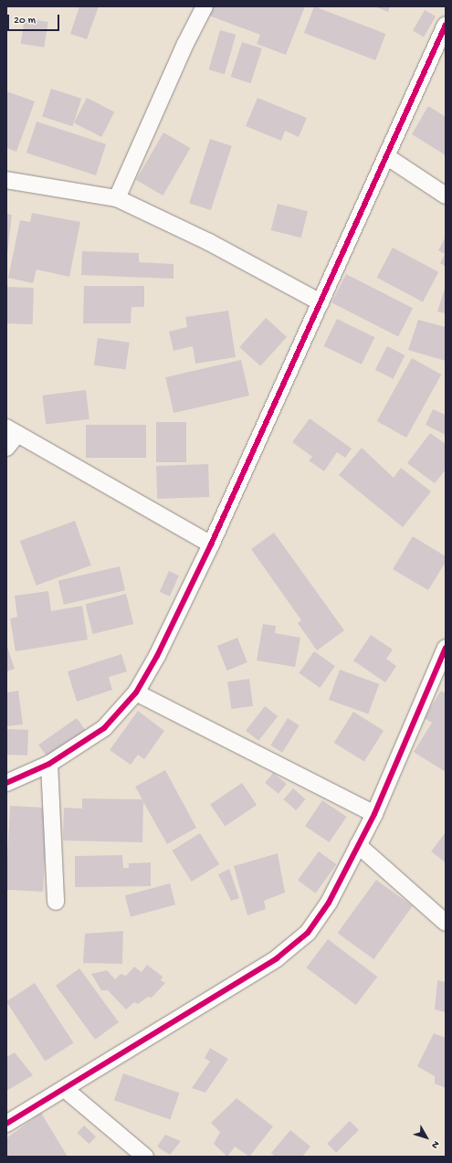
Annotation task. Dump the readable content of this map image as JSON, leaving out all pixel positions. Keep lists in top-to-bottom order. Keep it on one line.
{"scale_bar":"20 m","north":"bottom right"}
